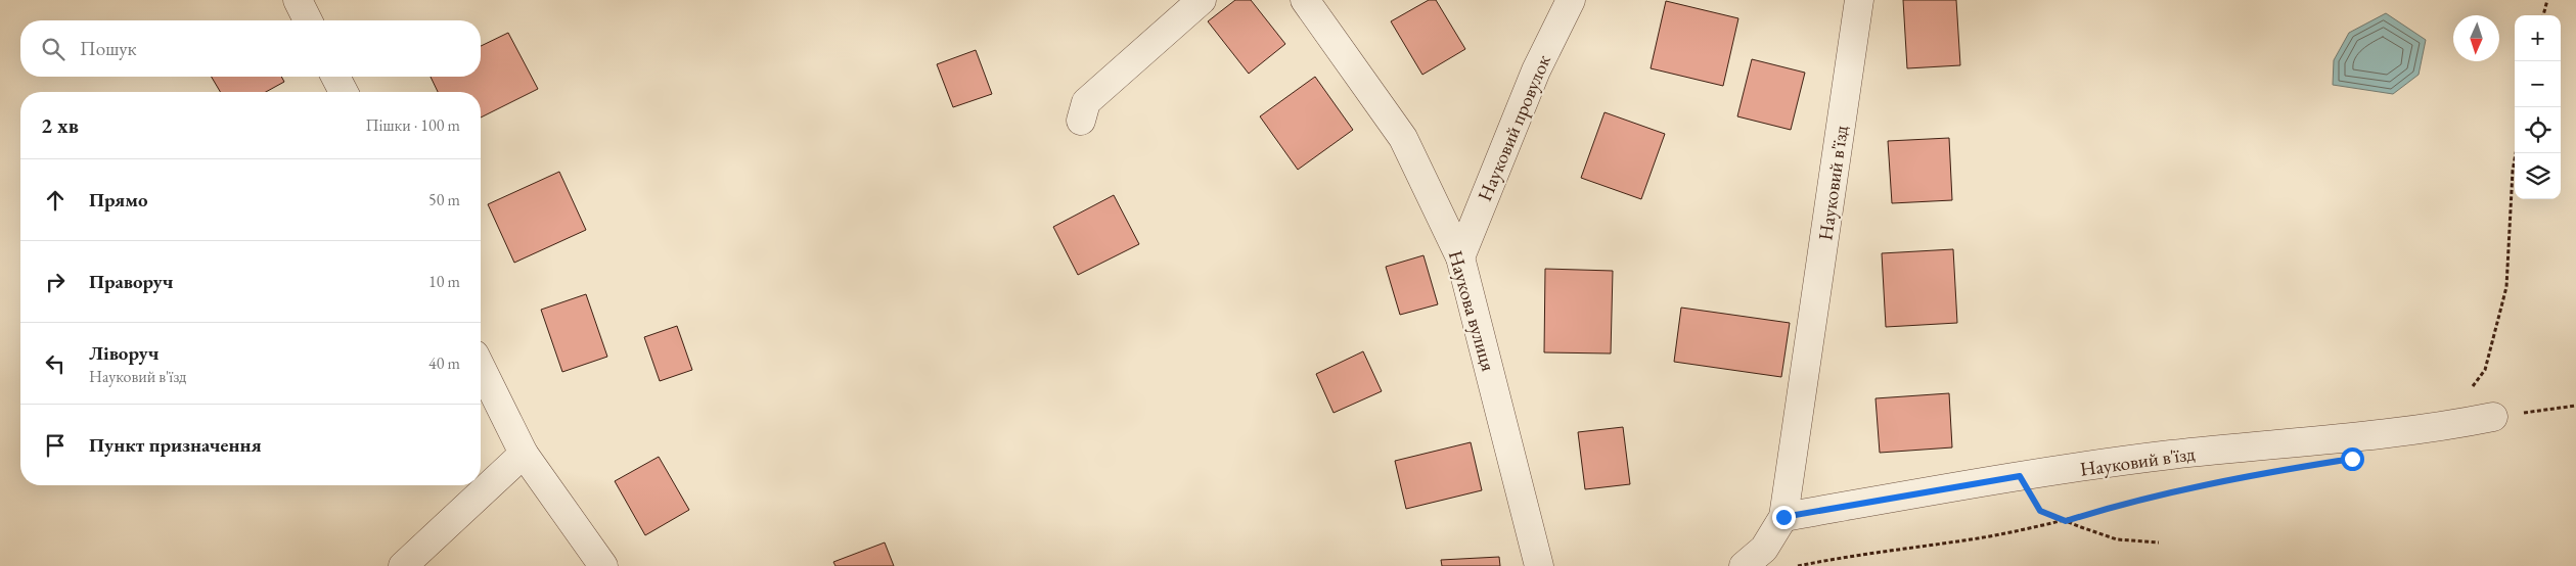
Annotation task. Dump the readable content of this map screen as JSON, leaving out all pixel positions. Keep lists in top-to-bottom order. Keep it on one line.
{"streets":{"street":["Науковий провулок","Науковий в'їзд","Наукова вулиця"]},"crossings":[["Науковий провулок","Наукова вулиця"]],"north":"bottom","page":{"map_buttons":["+","−"],"search":"Пошук","heading":["2 хв","Пішки · 100 m"],"list":[["Прямо","50 m"],["Праворуч","10 m"],["Ліворуч","Науковий в'їзд","40 m"],"Пункт призначення"]}}
